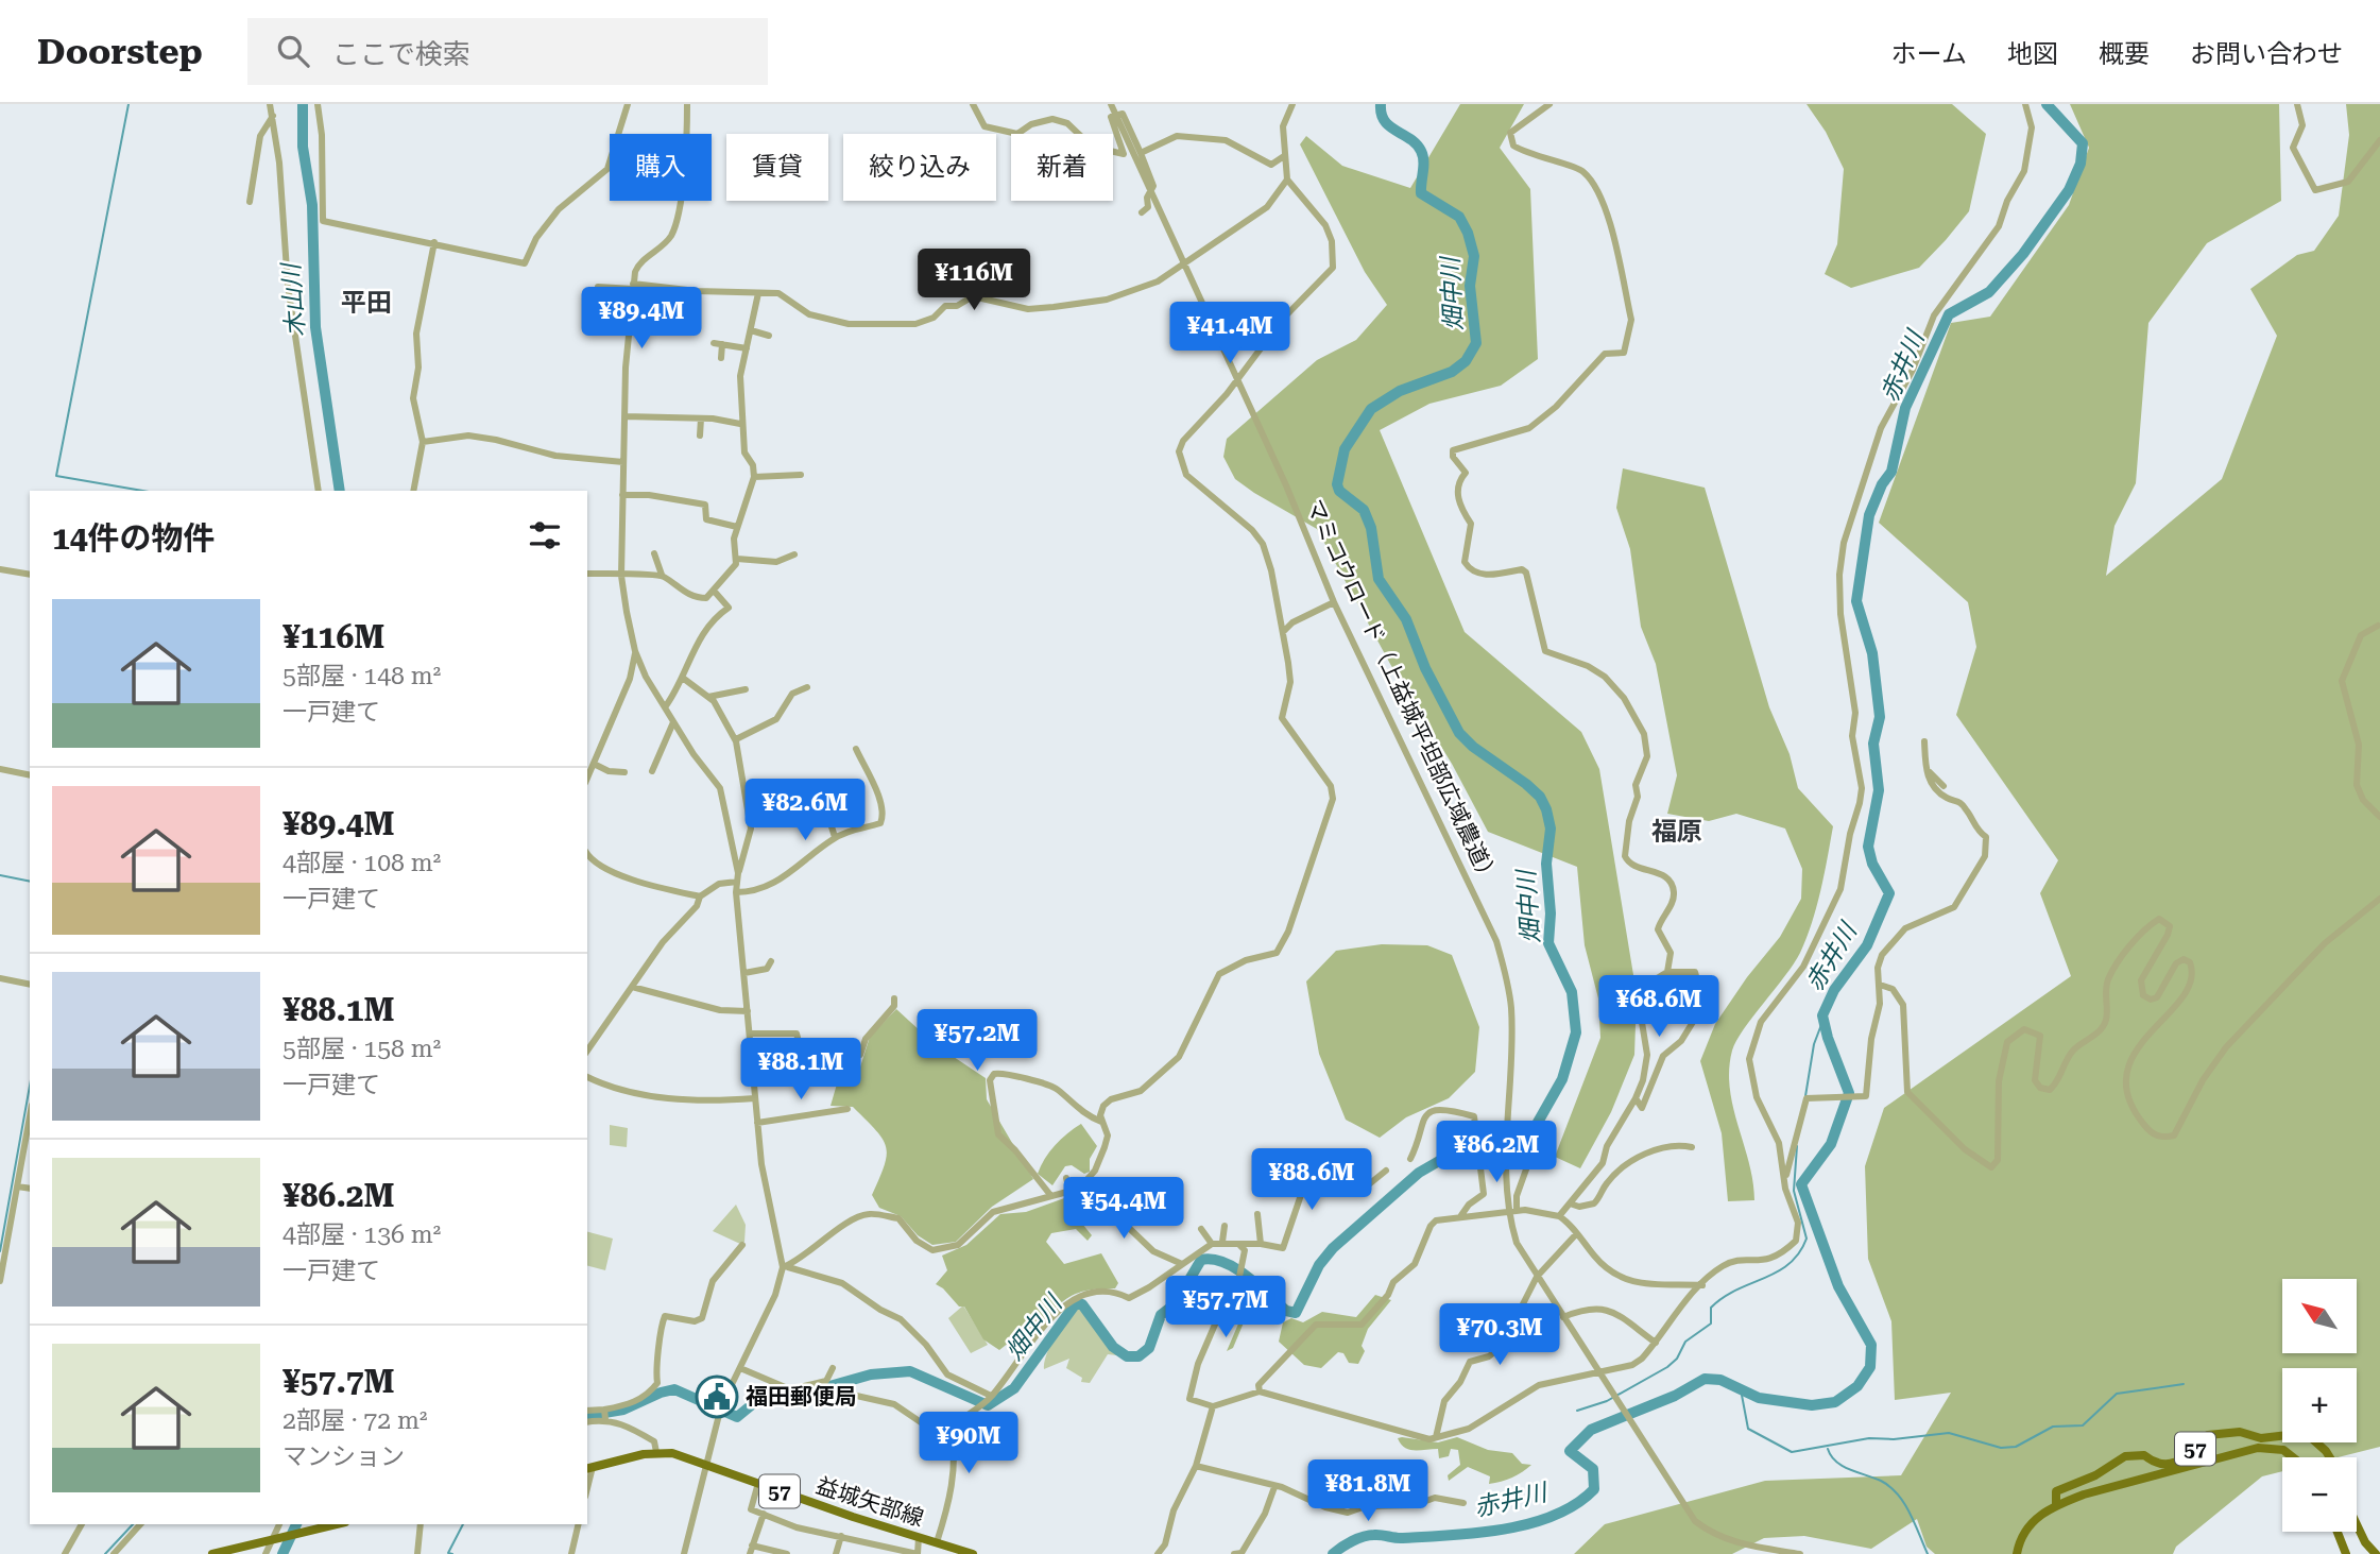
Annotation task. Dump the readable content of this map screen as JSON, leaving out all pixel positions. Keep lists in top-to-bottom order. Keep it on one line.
{"streets":{"main road":["57","益城矢部線"],"street":["マミコウロード（上益城平坦部広域農道）"]},"districts":["平田","福原"],"water":["畑中川","木山川","赤井川"],"places":{"public building":["福田郵便局"]},"north":"top left","page":{"header":"Doorstep","search":"ここで検索","nav":["ホーム","地図","概要","お問い合わせ"],"chip":["購入","賃貸","絞り込み","新着"],"price":["¥116M","¥89.4M","¥41.4M","¥82.6M","¥68.6M","¥57.2M","¥88.1M","¥86.2M","¥88.6M","¥54.4M","¥57.7M","¥70.3M","¥90M","¥81.8M"],"heading":"14件の物件","list":[{"name":"¥116M","note":"5部屋 · 148 m² · 一戸建て"},{"name":"¥89.4M","note":"4部屋 · 108 m² · 一戸建て"},{"name":"¥88.1M","note":"5部屋 · 158 m² · 一戸建て"},{"name":"¥86.2M","note":"4部屋 · 136 m² · 一戸建て"},{"name":"¥57.7M","note":"2部屋 · 72 m² · マンション"}],"map_buttons":["+","−"]}}
